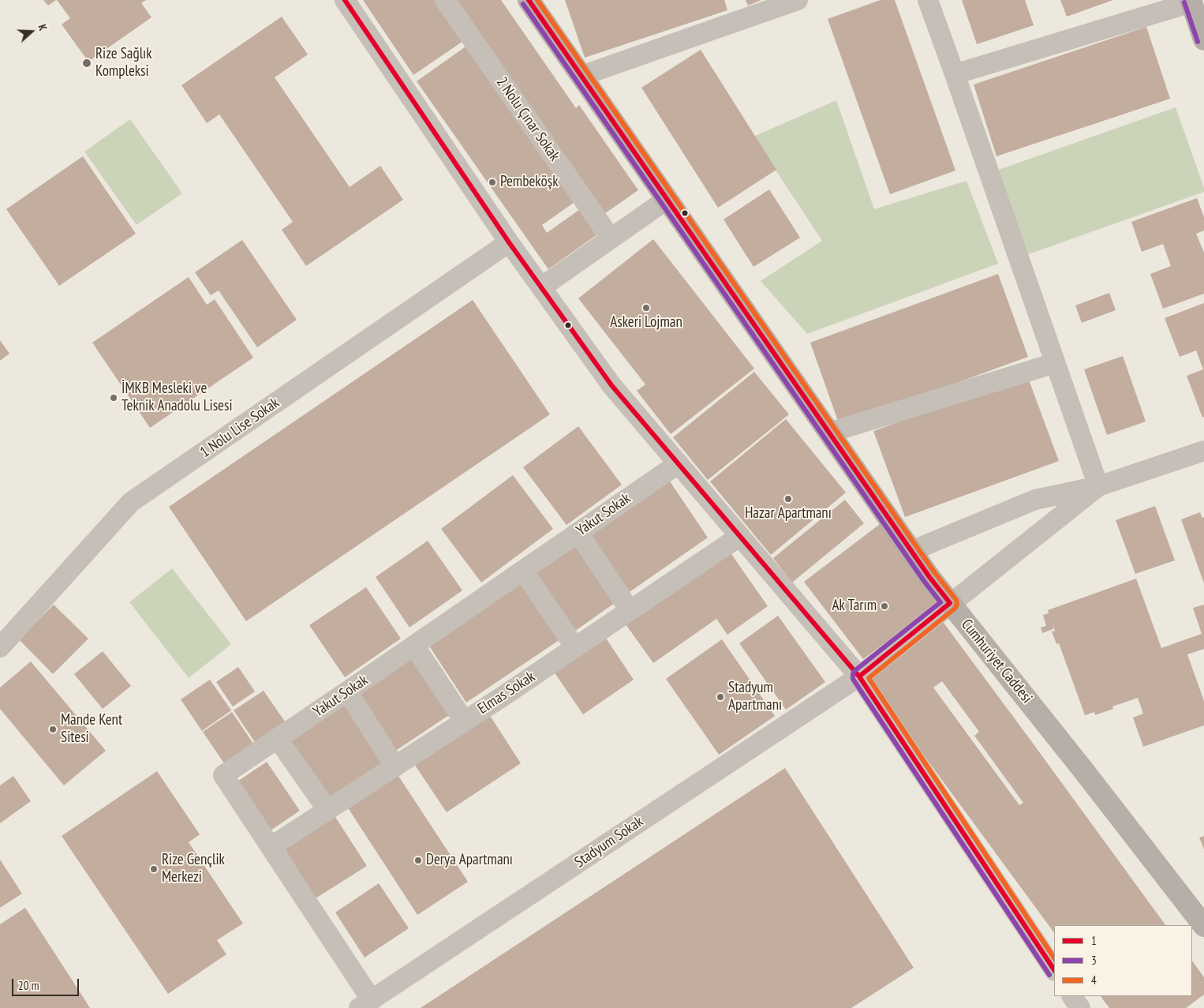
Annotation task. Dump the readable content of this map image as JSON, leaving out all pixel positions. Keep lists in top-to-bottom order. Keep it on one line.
{"streets":{"street":["2 Nolu Çınar Sokak","1 Nolu Lise Sokak","Yakut Sokak","Cumhuriyet Caddesi","Elmas Sokak","Stadyum Sokak"]},"crossings":[["Yakut Sokak","Elmas Sokak"],["Yakut Sokak","Stadyum Sokak"],["Cumhuriyet Caddesi","Stadyum Sokak"]],"places":["Rize Sağlık Kompleksi","Pembeköşk","Askeri Lojman","İMKB Mesleki ve Teknik Anadolu Lisesi","Hazar Apartmanı","Ak Tarım","Stadyum Apartmanı","Mande Kent Sitesi","Derya Apartmanı","Rize Gençlik Merkezi"],"lines":["transit line 1","transit line 4","transit line 3"],"legend":["1","3","4"],"scale_bar":"20 m","north":"right"}
